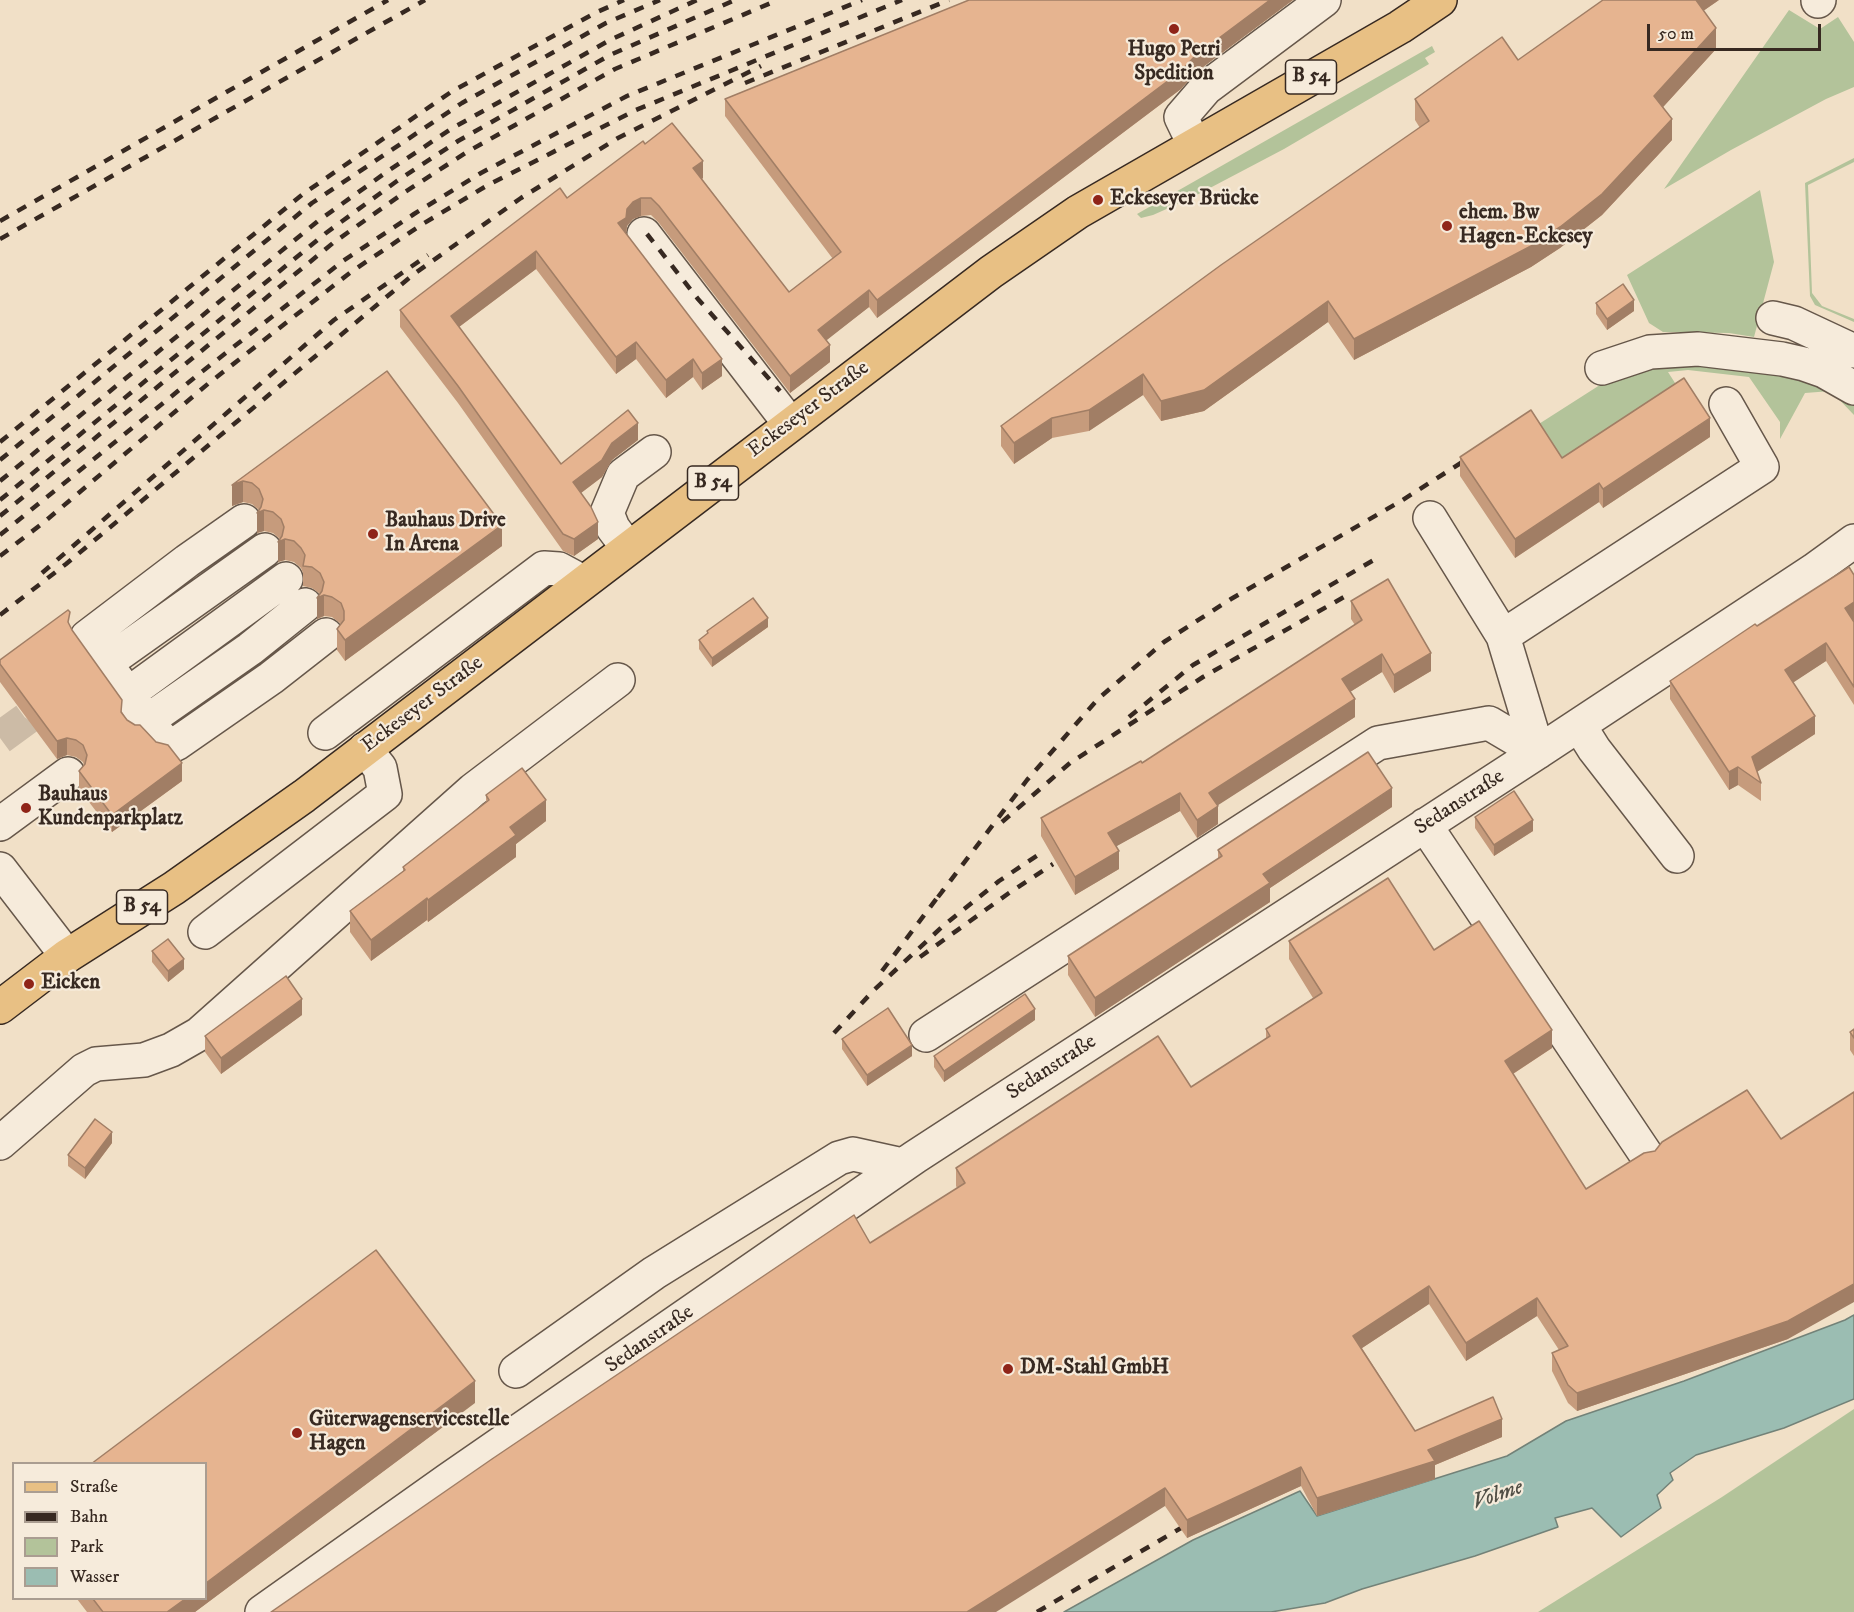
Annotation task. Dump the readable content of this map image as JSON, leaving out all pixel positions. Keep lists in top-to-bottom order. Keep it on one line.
{"streets":{"main road":["B 54","Eckeseyer Straße"],"street":["Sedanstraße"]},"water":["Volme"],"places":["Hugo Petri Spedition","Eckeseyer Brücke","ehem. Bw Hagen-Eckesey","Bauhaus Drive In Arena","Bauhaus Kundenparkplatz","Eicken","DM-Stahl GmbH","Güterwagenservicestelle Hagen"],"legend":["Straße","Bahn","Park","Wasser"],"scale_bar":"50 m"}
